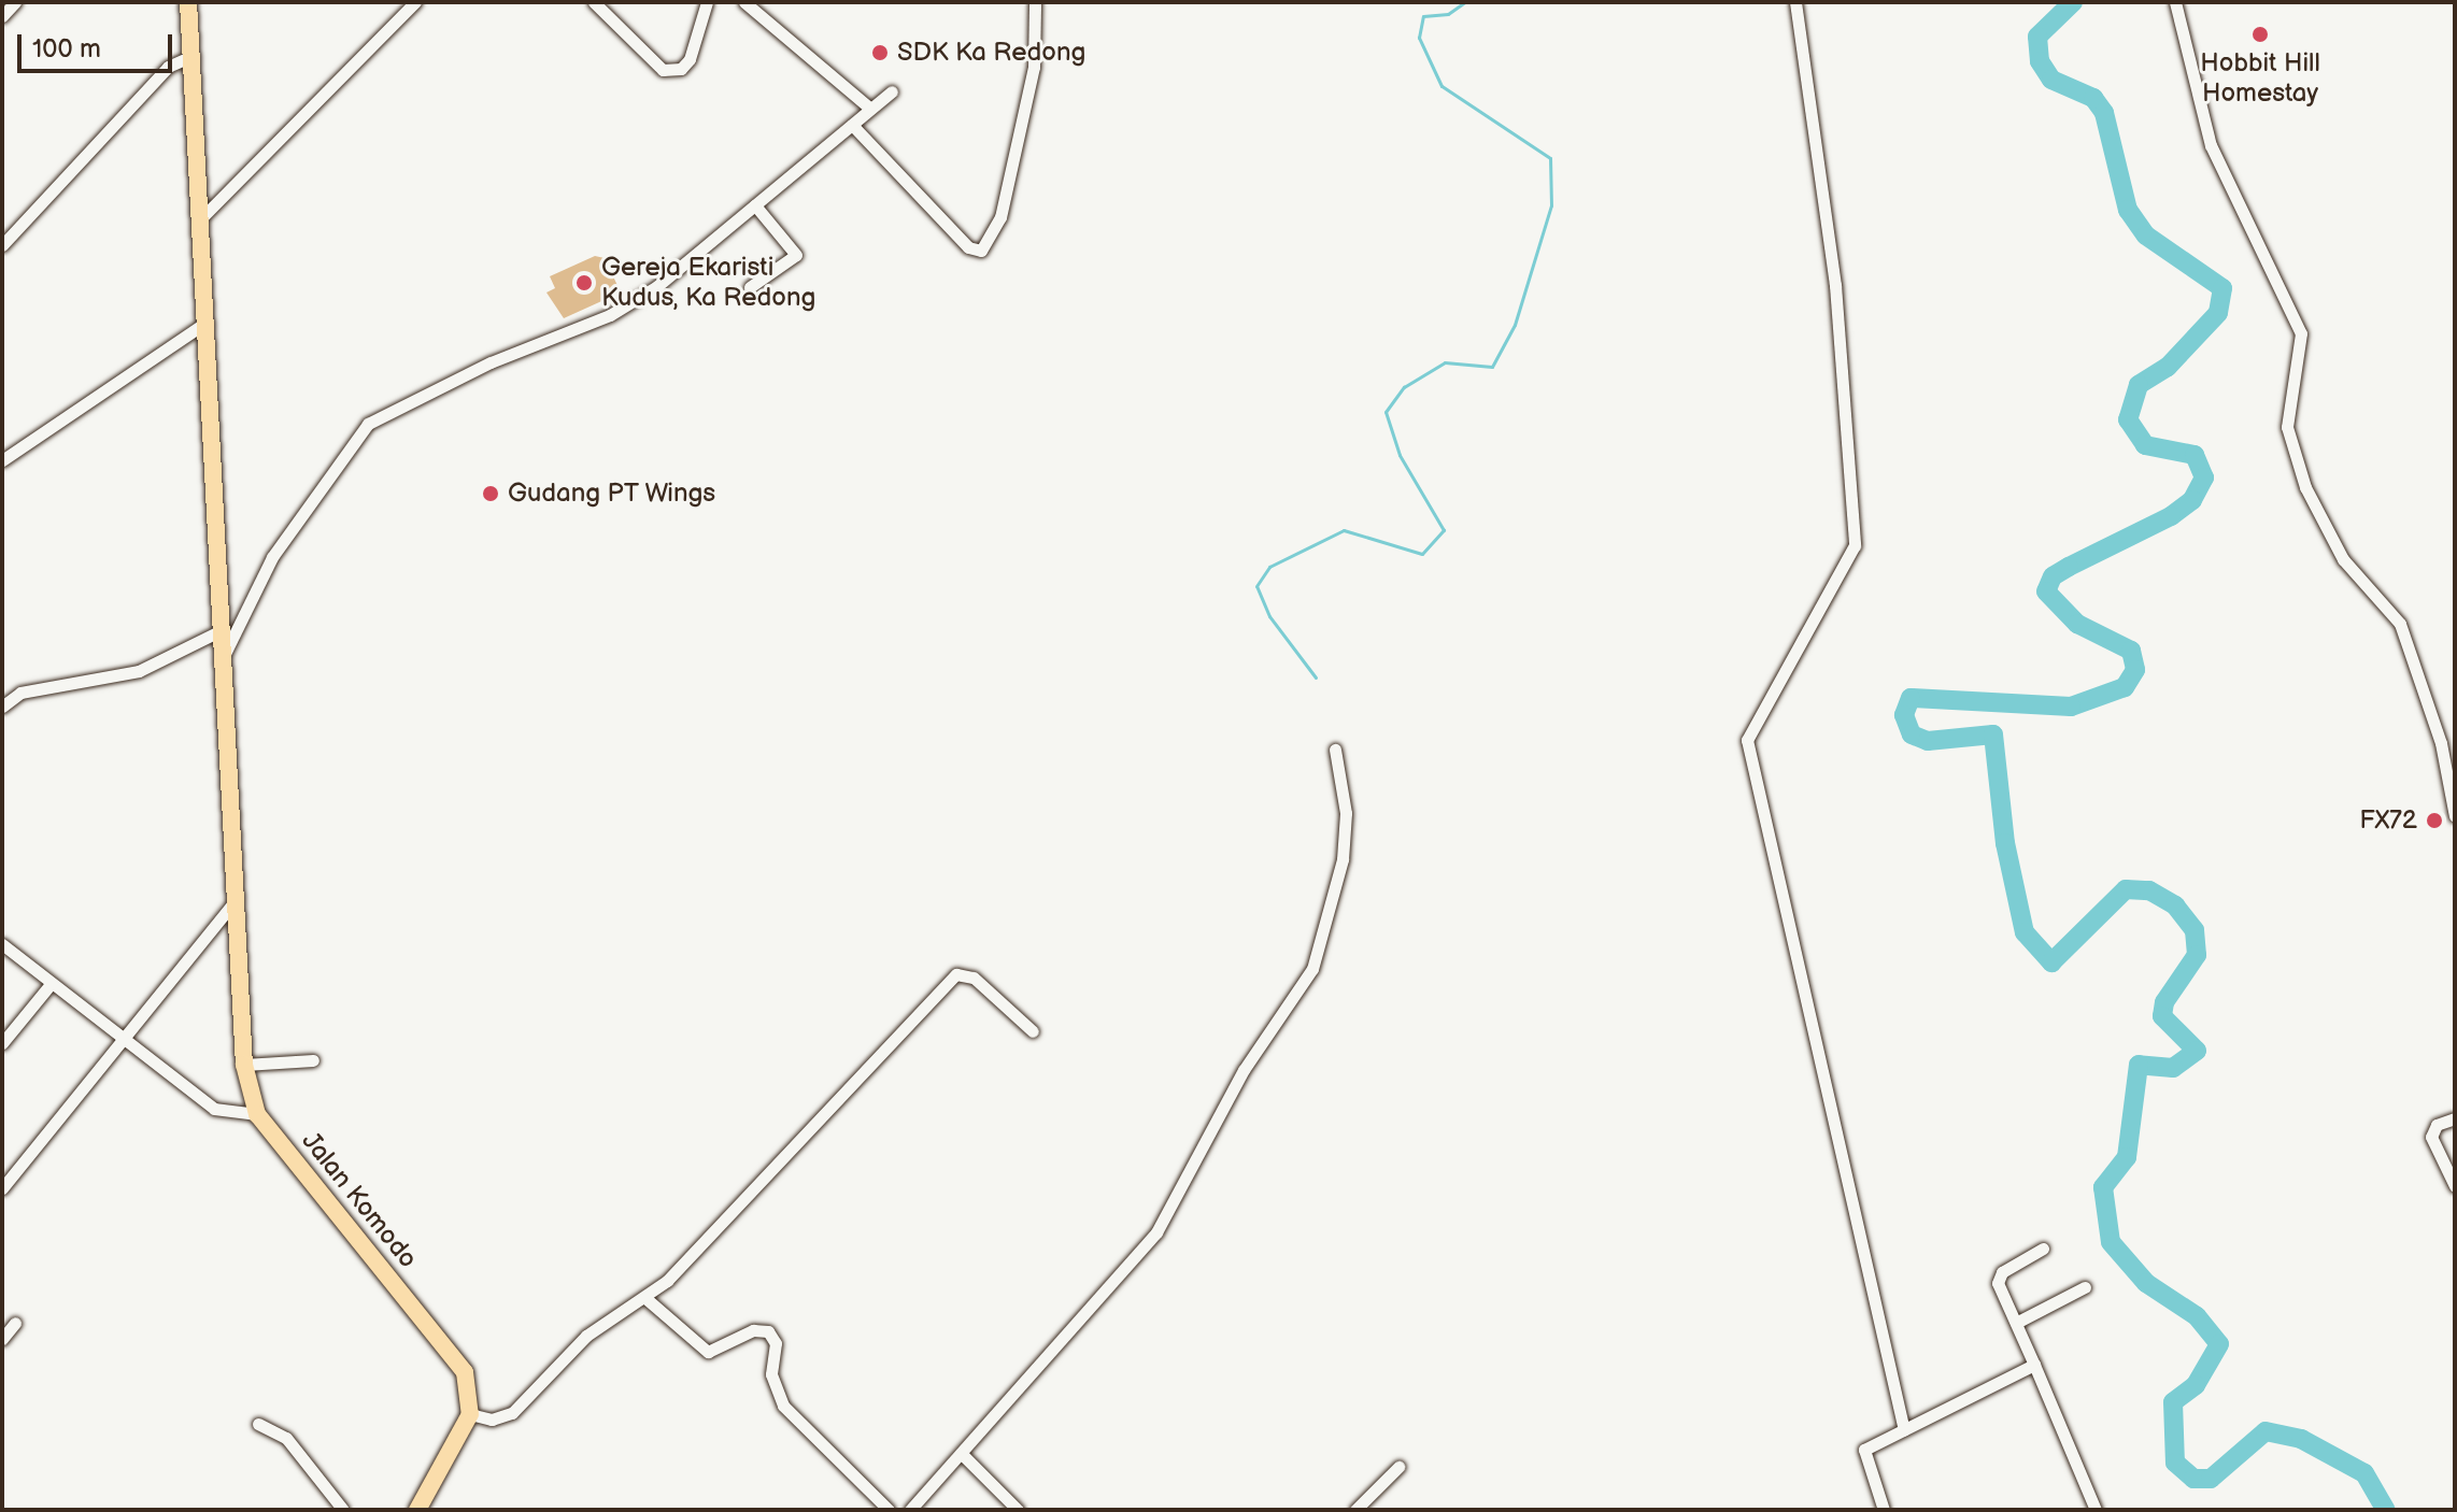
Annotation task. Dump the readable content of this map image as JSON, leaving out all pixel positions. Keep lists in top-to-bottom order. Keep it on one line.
{"streets":{"highway":["Jalan Komodo"]},"places":["Hobbit Hill Homestay","SDK Ka Redong","Gereja Ekaristi Kudus, Ka Redong","Gudang PT Wings","FX72"],"scale_bar":"100 m"}
